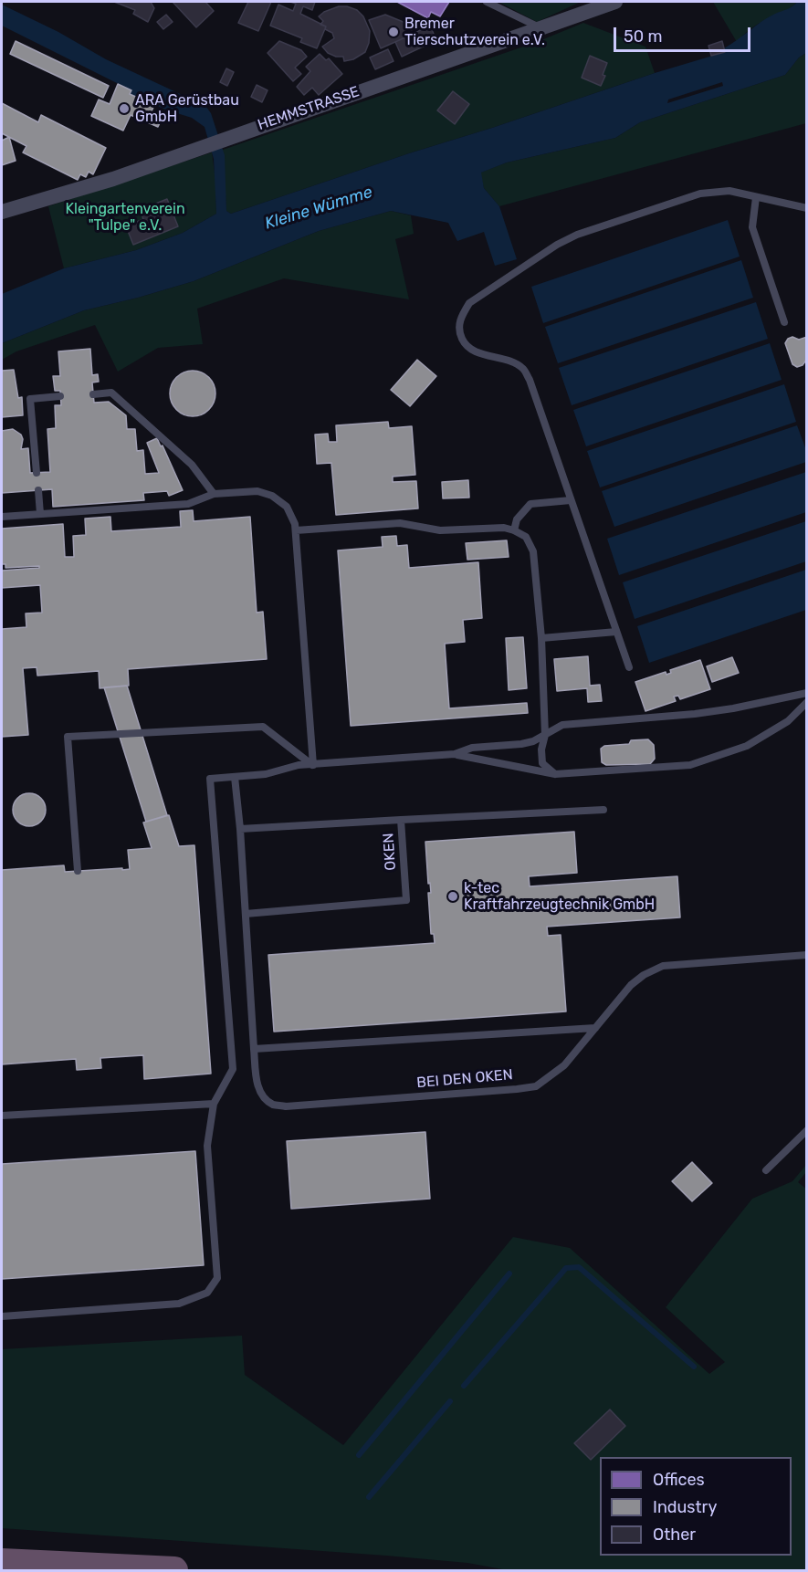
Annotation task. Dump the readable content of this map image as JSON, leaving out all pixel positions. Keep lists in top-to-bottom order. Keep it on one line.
{"streets":{"street":["HEMMSTRASSE"],"lane":["OKEN","BEI DEN OKEN"]},"crossings":[["OKEN","BEI DEN OKEN"]],"water":["Kleine Wümme"],"parks":["Kleingartenverein \"Tulpe\" e.V."],"places":["Bremer Tierschutzverein e.V.","ARA Gerüstbau GmbH","k-tec Kraftfahrzeugtechnik GmbH"],"legend":["Offices","Industry","Other"],"scale_bar":"50 m"}
